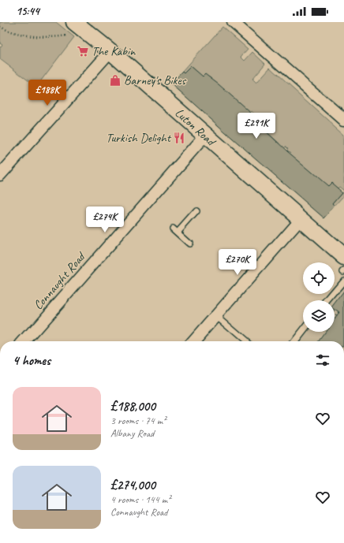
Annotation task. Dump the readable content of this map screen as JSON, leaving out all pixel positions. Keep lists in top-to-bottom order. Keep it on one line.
{"streets":{"street":["Luton Road","Connaught Road"]},"crossings":[["Luton Road","Connaught Road"]],"places":{"supermarket":["The Kabin"],"shop":["Barney's Bikes"],"restaurant":["Turkish Delight"]},"page":{"status":"15:44","price":["£188K","£291K","£274K","£270K"],"heading":"4 homes","list":[{"name":"£188,000","note":"3 rooms · 74 m² · Albany Road"},{"name":"£274,000","note":"4 rooms · 144 m² · Connaught Road"}]}}
